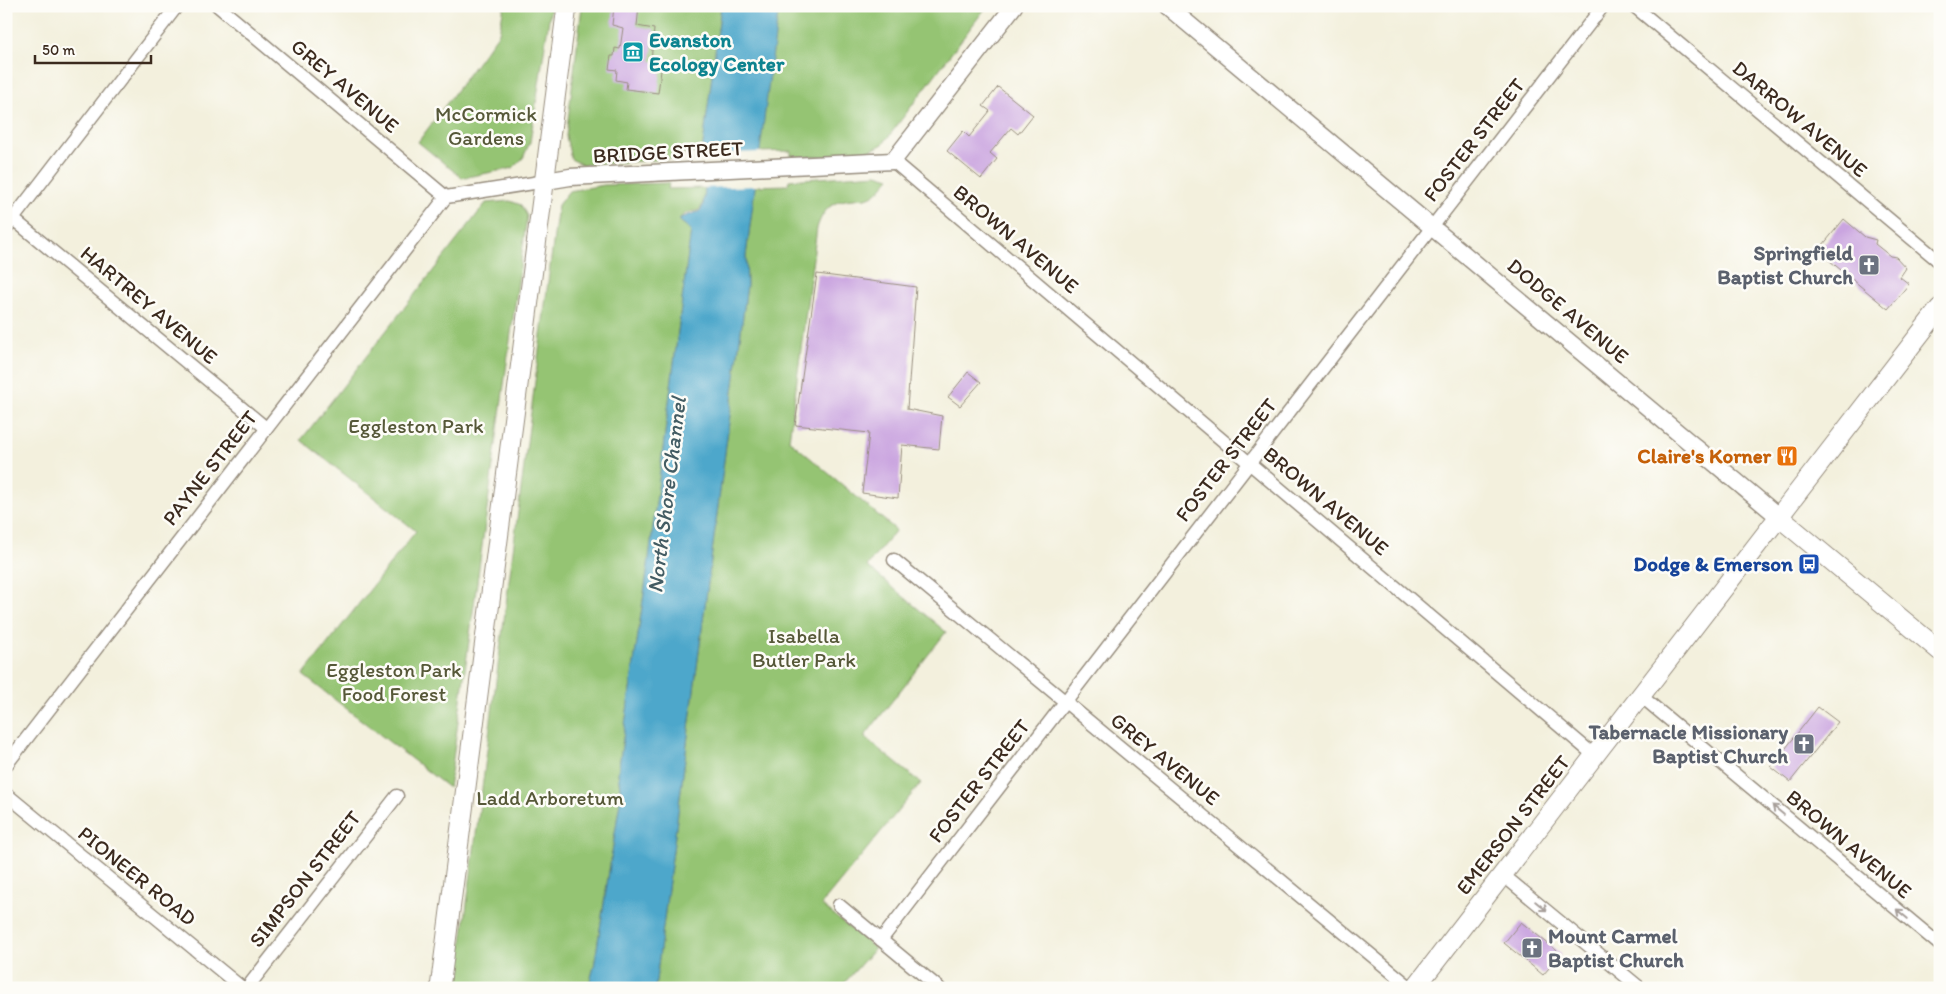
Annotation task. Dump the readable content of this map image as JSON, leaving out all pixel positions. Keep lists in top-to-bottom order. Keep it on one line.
{"streets":{"main road":["DODGE AVENUE","EMERSON STREET"],"street":["GREY AVENUE","DARROW AVENUE","FOSTER STREET","BRIDGE STREET","BROWN AVENUE","HARTREY AVENUE","PAYNE STREET","PIONEER ROAD","SIMPSON STREET"]},"crossings":[["GREY AVENUE","FOSTER STREET"],["GREY AVENUE","BRIDGE STREET"],["GREY AVENUE","PAYNE STREET"],["GREY AVENUE","EMERSON STREET"],["FOSTER STREET","BROWN AVENUE"],["FOSTER STREET","DODGE AVENUE"],["BRIDGE STREET","BROWN AVENUE"],["BRIDGE STREET","PAYNE STREET"],["BROWN AVENUE","EMERSON STREET"],["HARTREY AVENUE","PAYNE STREET"],["DODGE AVENUE","EMERSON STREET"]],"water":["North Shore Channel"],"parks":["McCormick Gardens","Eggleston Park","Isabella Butler Park","Eggleston Park Food Forest","Ladd Arboretum"],"places":{"museum":["Evanston Ecology Center"],"church":["Springfield Baptist Church","Tabernacle Missionary Baptist Church","Mount Carmel Baptist Church"],"restaurant":["Claire's Korner"],"bus stop":["Dodge & Emerson"]},"scale_bar":"50 m"}
